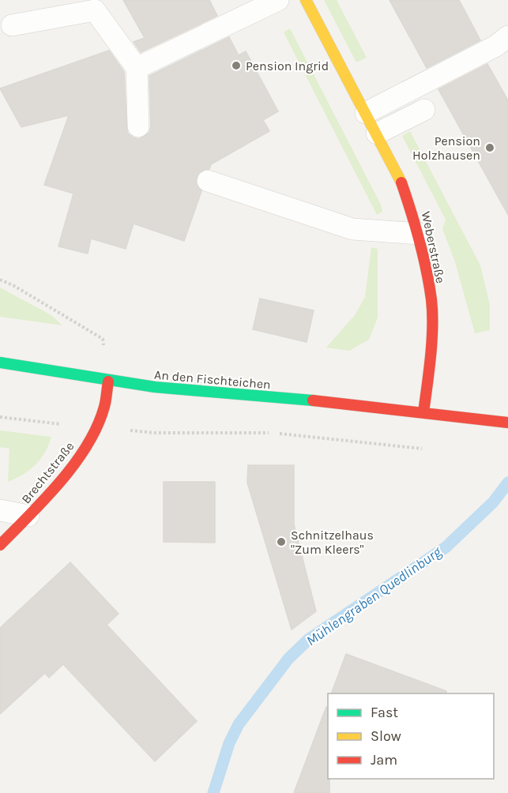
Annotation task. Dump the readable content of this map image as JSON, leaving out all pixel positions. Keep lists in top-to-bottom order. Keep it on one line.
{"streets":{"street":["Weberstraße","An den Fischteichen","Brechtstraße"]},"crossings":[["Weberstraße","An den Fischteichen"],["An den Fischteichen","Brechtstraße"]],"water":["Mühlengraben Quedlinburg"],"places":["Pension Ingrid","Pension Holzhausen","Schnitzelhaus \"Zum Kleers\""],"legend":["Fast","Slow","Jam"]}
